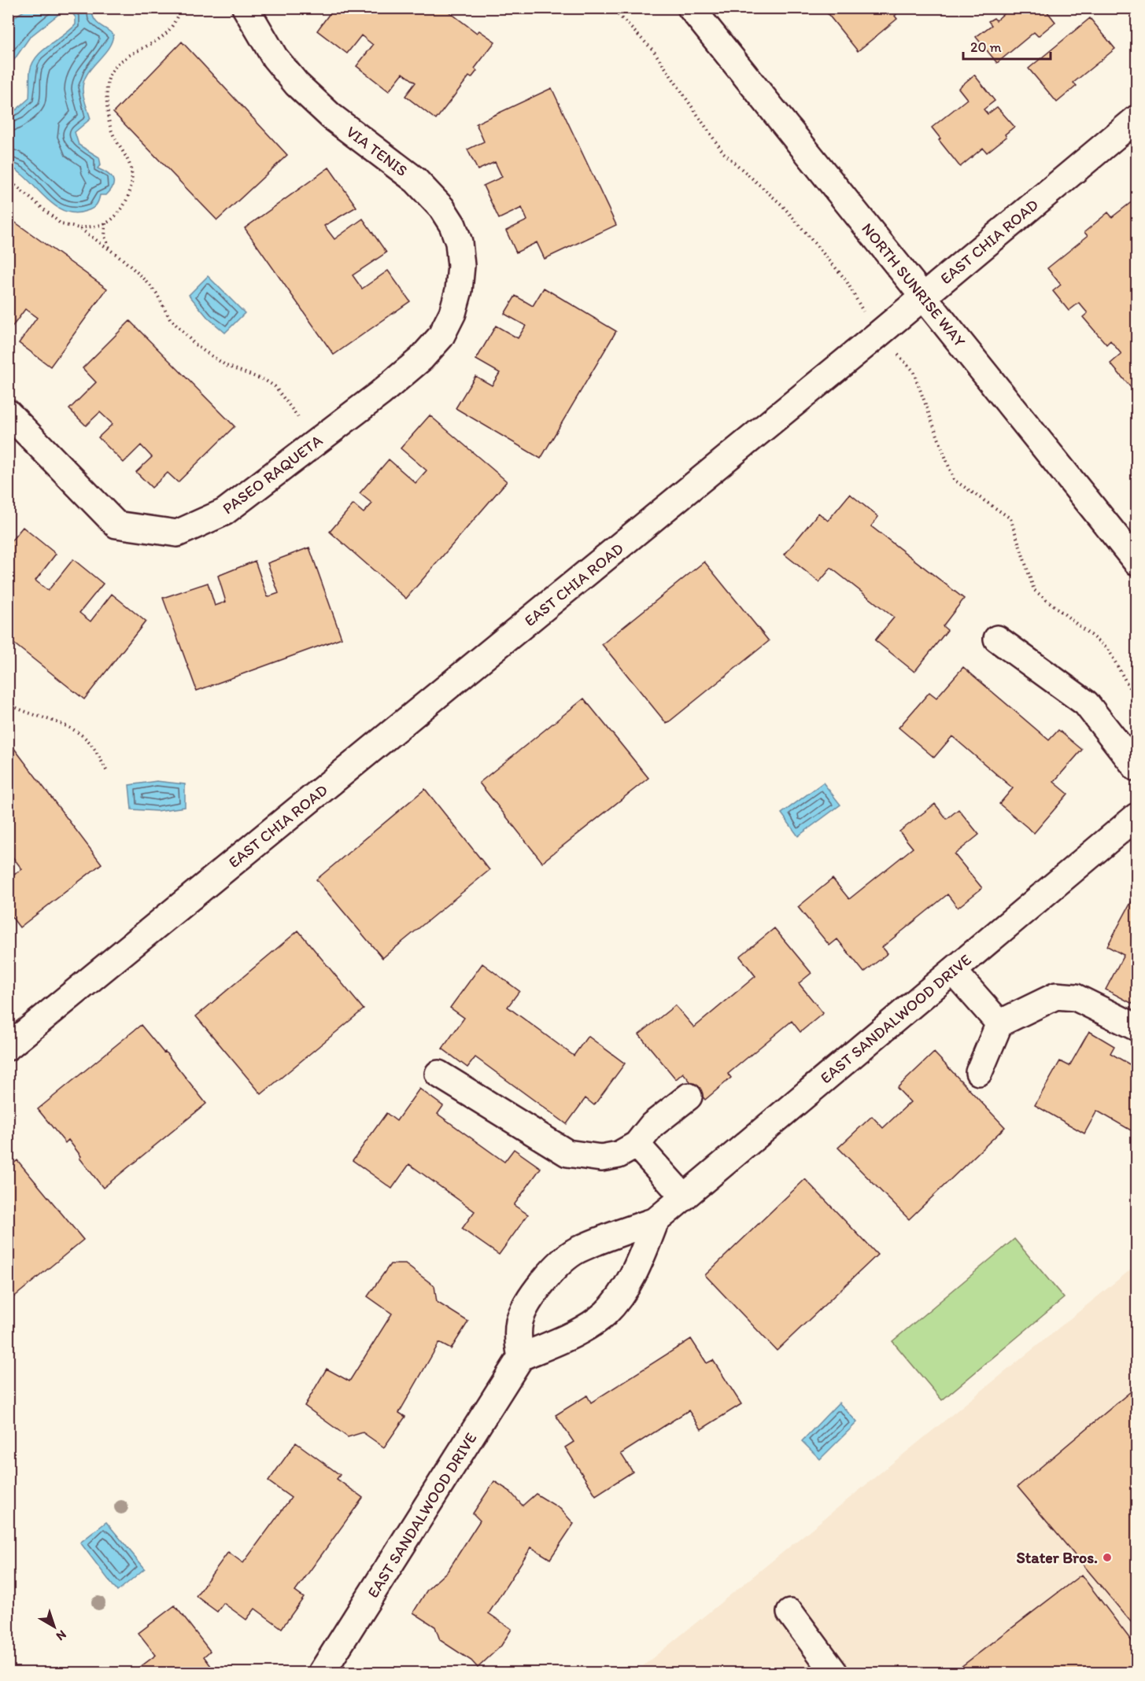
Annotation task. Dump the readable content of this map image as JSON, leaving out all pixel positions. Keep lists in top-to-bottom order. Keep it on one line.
{"streets":{"street":["VIA TENIS","EAST CHIA ROAD","NORTH SUNRISE WAY","PASEO RAQUETA","EAST SANDALWOOD DRIVE"]},"crossings":[["VIA TENIS","PASEO RAQUETA"],["EAST CHIA ROAD","NORTH SUNRISE WAY"]],"places":["Stater Bros."],"scale_bar":"20 m","north":"bottom right"}
